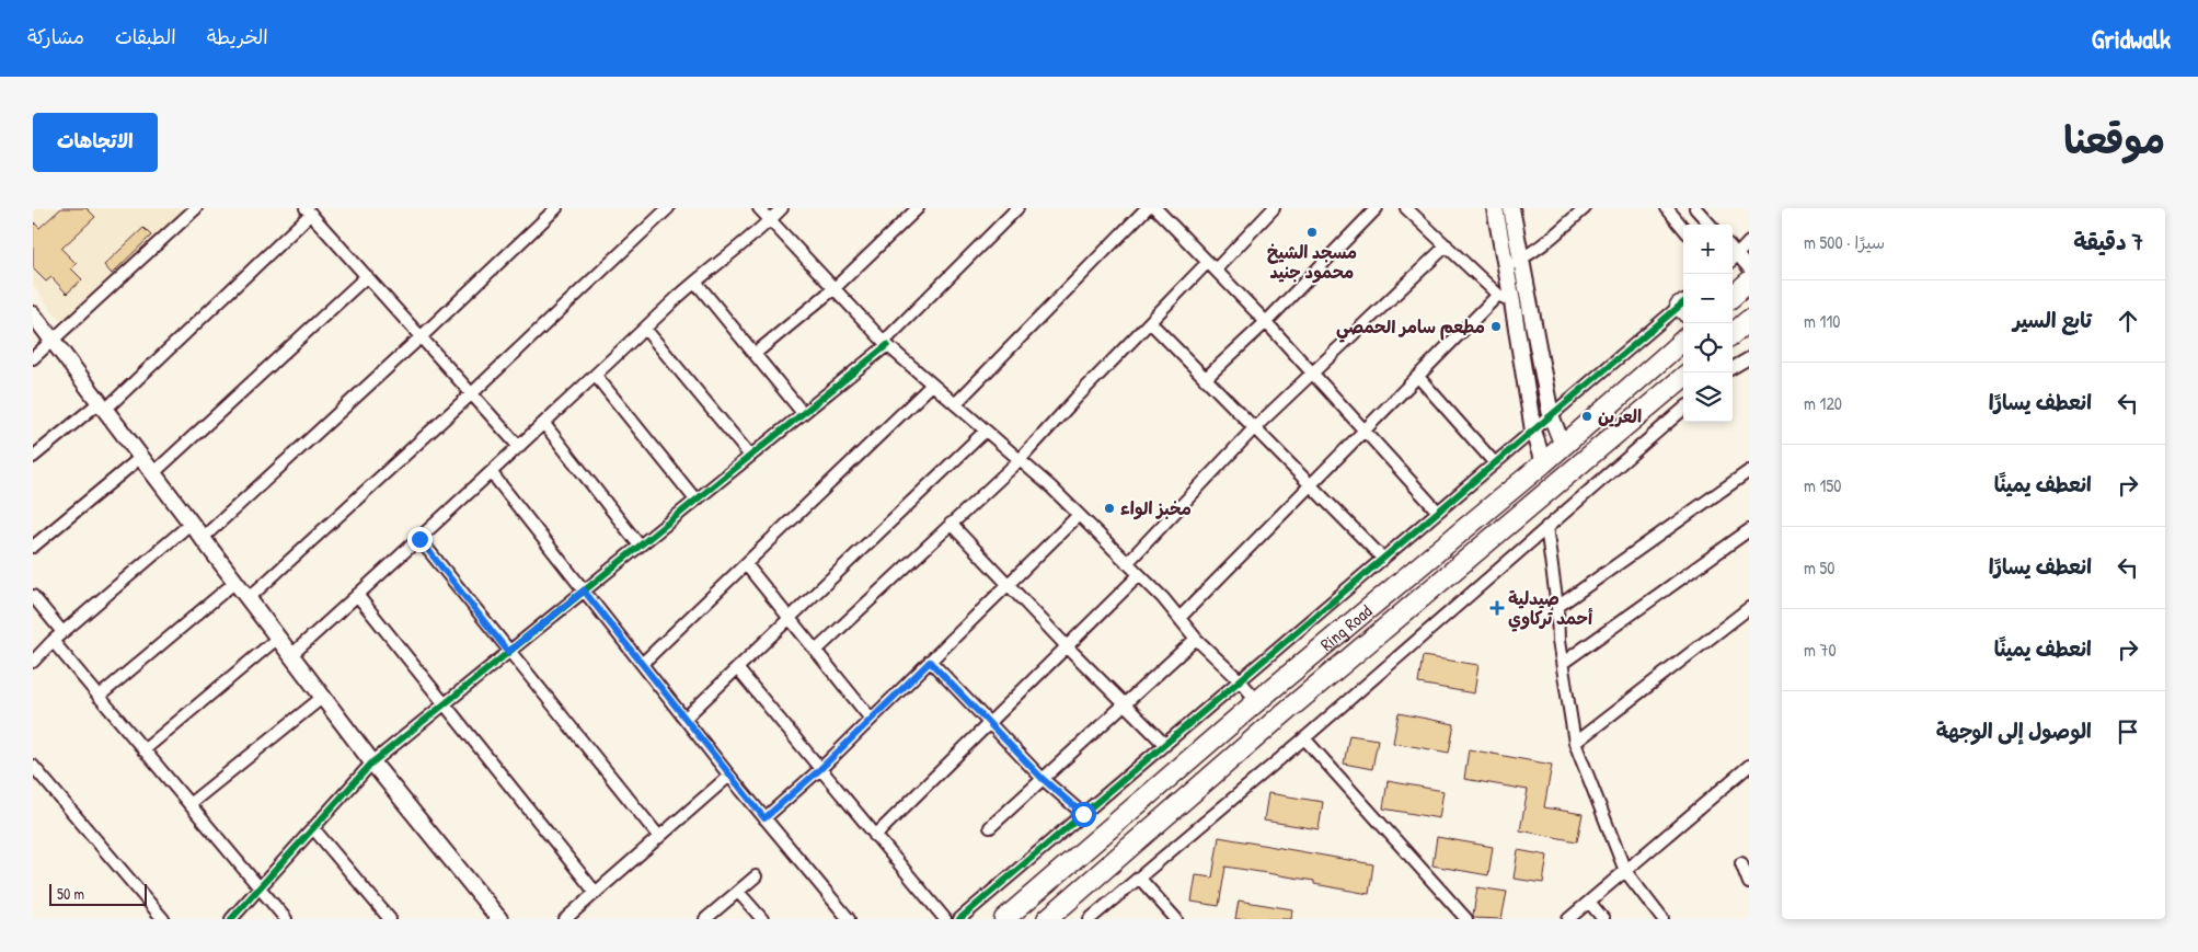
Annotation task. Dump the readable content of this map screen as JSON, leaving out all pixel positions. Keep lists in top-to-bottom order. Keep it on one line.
{"streets":{"highway":["Ring Road"]},"places":{"other":["مسجد الشيخ محمود جنيد","مطعم سامر الحمصي","العرين","مخبز الواء"],"health":["صيدلية أحمد تركاوي"]},"scale_bar":"50 m","page":{"header":"Gridwalk","nav":["الخريطة","الطبقات","مشاركة"],"title":"موقعنا","buttons":"الاتجاهات","heading":["7 دقيقة","سيرًا · 500 m"],"map_buttons":["+","−"],"list":[["تابع السير","110 m"],["انعطف يسارًا","120 m"],["انعطف يمينًا","150 m"],["انعطف يسارًا","50 m"],["انعطف يمينًا","70 m"],"الوصول إلى الوجهة"],"scale":"50 m"}}
